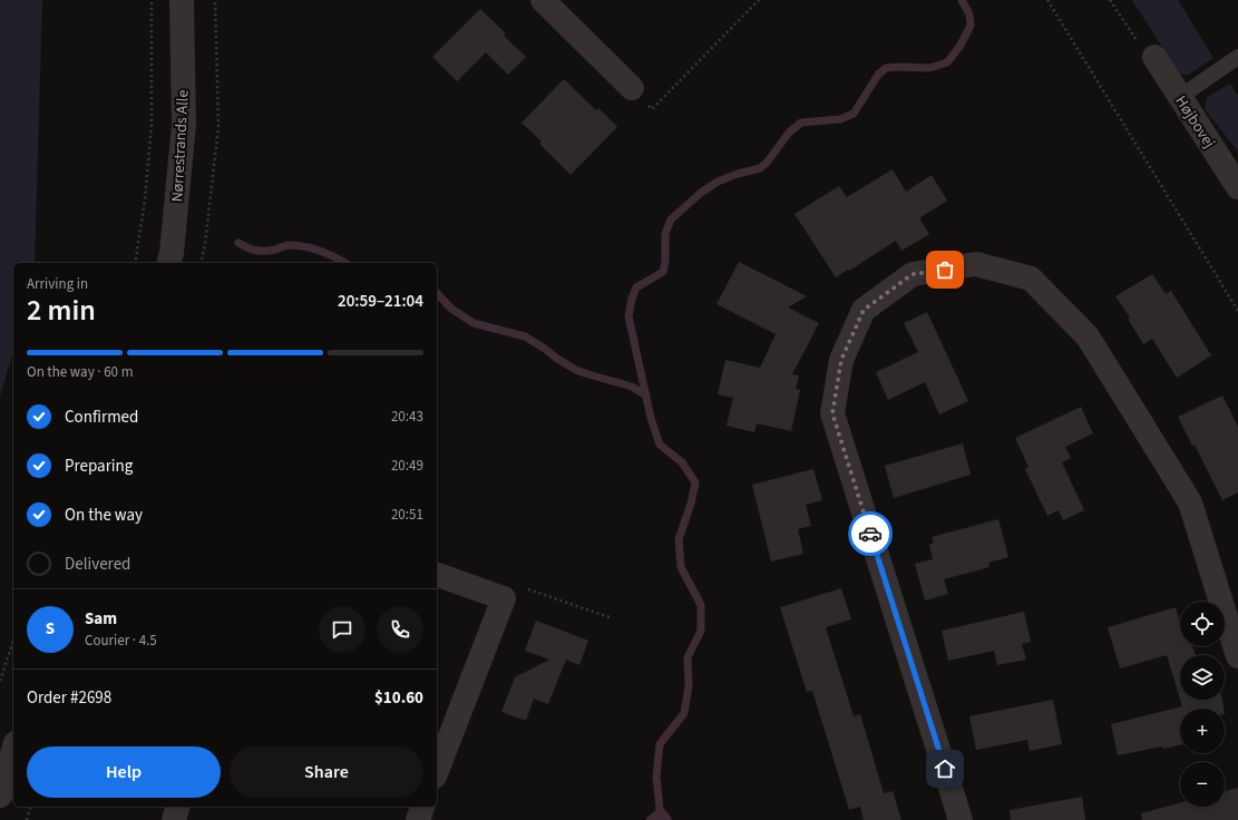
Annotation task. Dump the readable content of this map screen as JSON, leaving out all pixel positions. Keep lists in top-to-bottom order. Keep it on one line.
{"streets":{"street":["Højbovej","Nørrestrands Alle"]},"page":{"heading":["2 min","Arriving in","20:59–21:04"],"panel":["Sam","Courier · 4.5","Order #2698","$10.60"],"bar":"On the way · 60 m","list":[["Confirmed","20:43"],["Preparing","20:49"],["On the way","20:51"],"Delivered"],"map_buttons":["+","−"],"round":"S","buttons":["Help","Share"]}}
